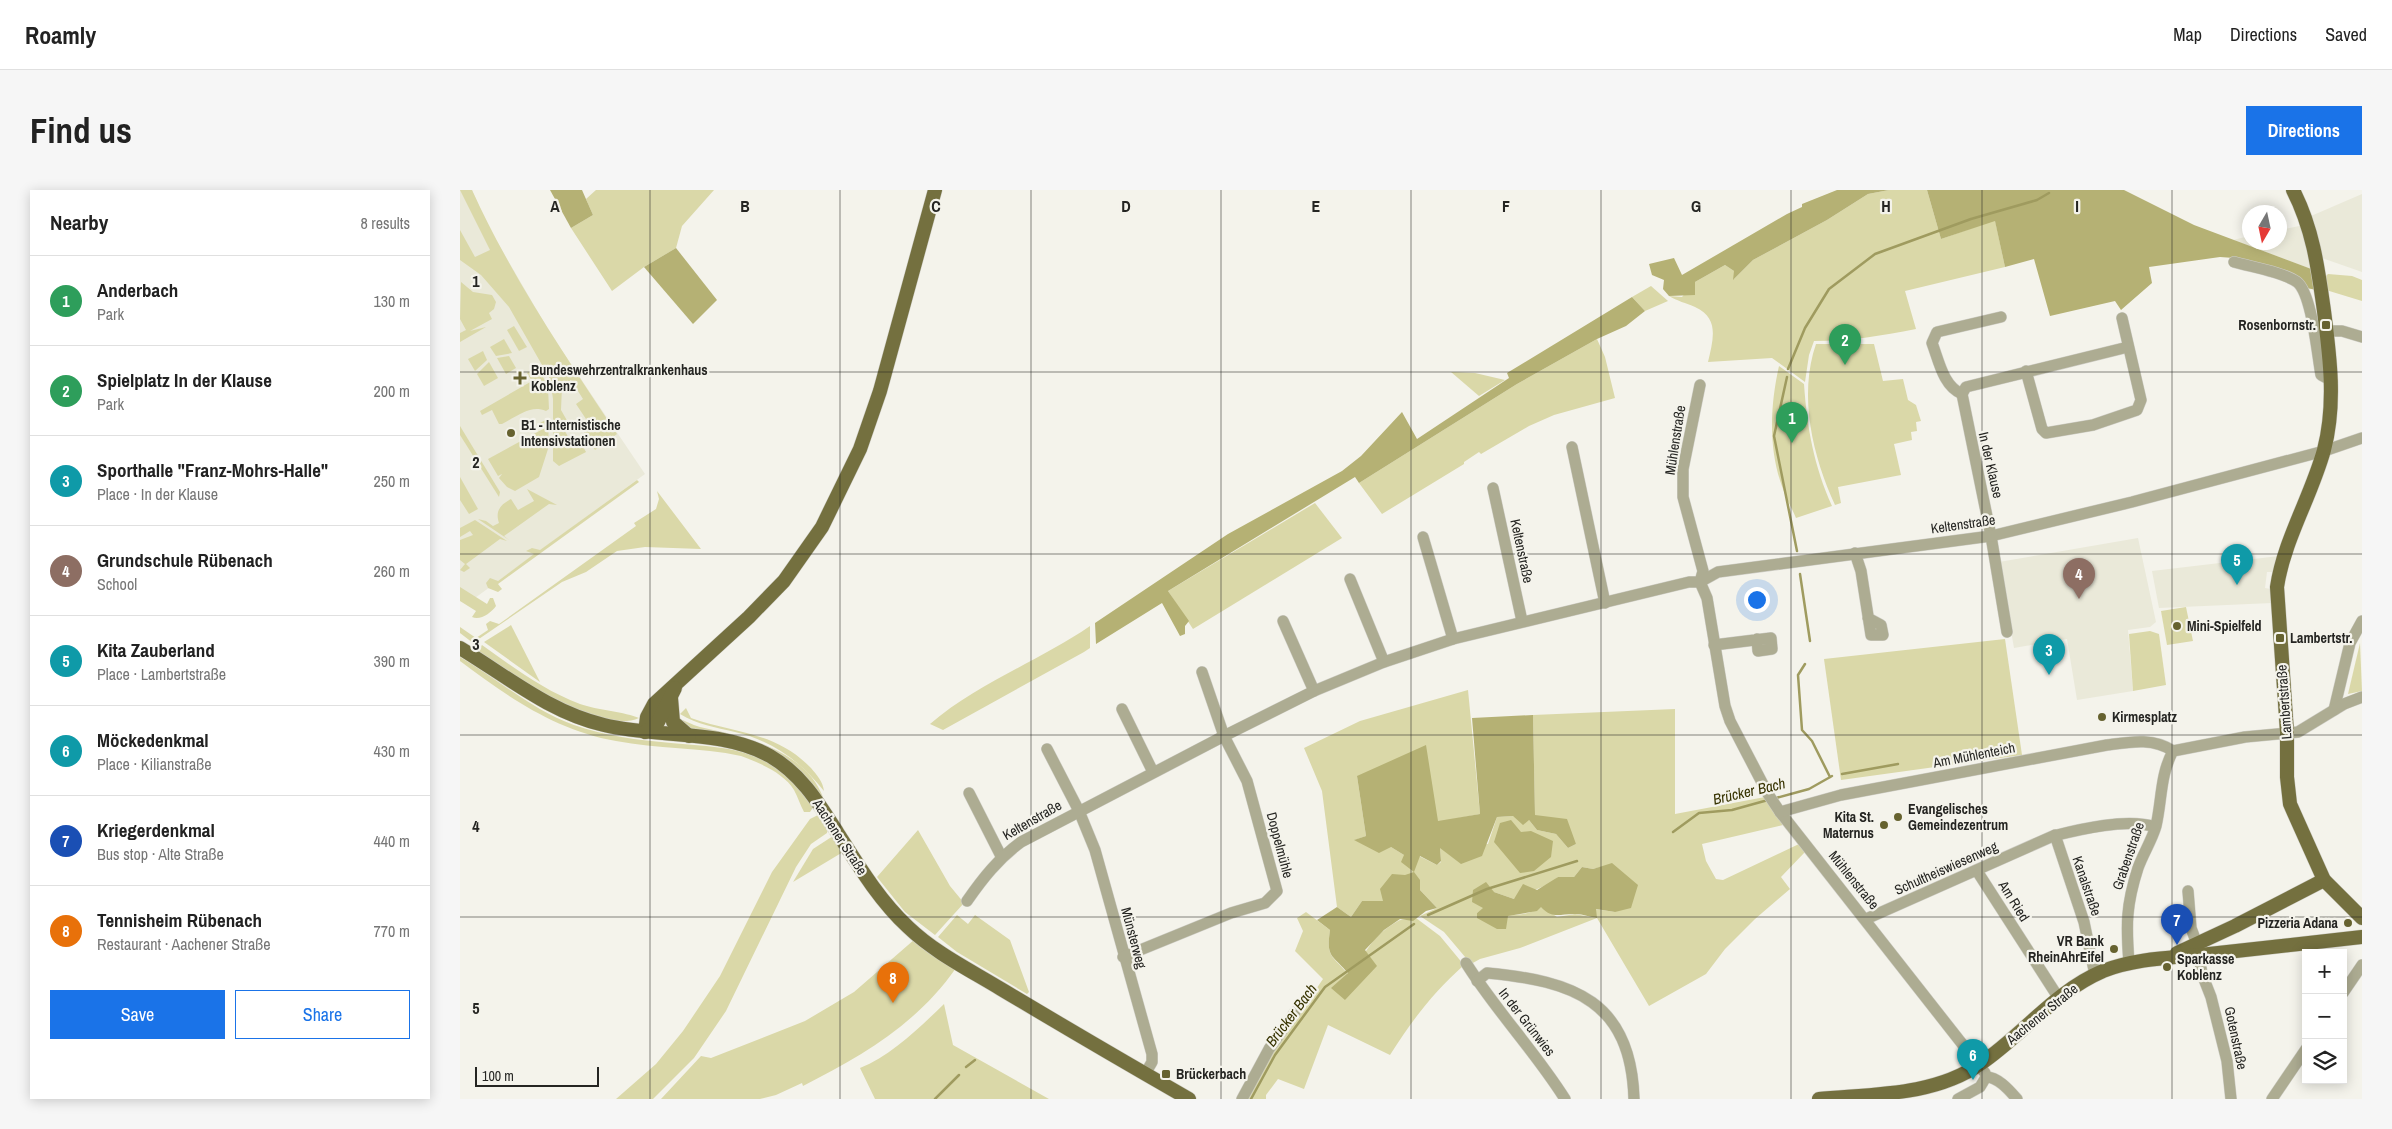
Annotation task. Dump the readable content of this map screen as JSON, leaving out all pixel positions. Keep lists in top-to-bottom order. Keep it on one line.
{"streets":{"main road":["Lambertstraße","Aachener Straße"],"street":["Mühlenstraße","In der Klause","Keltenstraße","Am Mühlenteich","Doppelmühle","Grabenstraße","Schultheiswiesenweg","Kanalstraße","Am Ried","Münsterweg","In der Grünwies","Gotenstraße"]},"crossings":[["Mühlenstraße","Keltenstraße"],["Mühlenstraße","Am Mühlenteich"],["Mühlenstraße","Aachener Straße"],["Mühlenstraße","Schultheiswiesenweg"],["In der Klause","Keltenstraße"],["Keltenstraße","Lambertstraße"],["Keltenstraße","Doppelmühle"],["Keltenstraße","Münsterweg"],["Am Mühlenteich","Grabenstraße"],["Aachener Straße","Grabenstraße"],["Aachener Straße","Kanalstraße"],["Aachener Straße","Am Ried"],["Aachener Straße","Münsterweg"],["Aachener Straße","Gotenstraße"],["Doppelmühle","Münsterweg"],["Grabenstraße","Schultheiswiesenweg"],["Schultheiswiesenweg","Kanalstraße"],["Schultheiswiesenweg","Am Ried"]],"water":["Brücker Bach"],"places":{"transit":["Rosenbornstr.","Lambertstr.","Brückerbach"],"health":["Bundeswehrzentralkrankenhaus Koblenz"],"other":["B1 - Internistische Intensivstationen","Mini-Spielfeld","Kirmesplatz","Evangelisches Gemeindezentrum","Kita St. Maternus","Pizzeria Adana","VR Bank RheinAhrEifel","Sparkasse Koblenz"]},"scale_bar":"100 m","north":"bottom","page":{"header":"Roamly","nav":["Map","Directions","Saved"],"buttons":["Directions",["Save","Share"]],"title":"Find us","heading":["Nearby","8 results"],"list":[{"mark":"1","name":"Anderbach","note":"Park","value":"130 m"},{"mark":"2","name":"Spielplatz In der Klause","note":"Park","value":"200 m"},{"mark":"3","name":"Sporthalle \"Franz-Mohrs-Halle\"","note":"Place · In der Klause","value":"250 m"},{"mark":"4","name":"Grundschule Rübenach","note":"School","value":"260 m"},{"mark":"5","name":"Kita Zauberland","note":"Place · Lambertstraße","value":"390 m"},{"mark":"6","name":"Möckedenkmal","note":"Place · Kilianstraße","value":"430 m"},{"mark":"7","name":"Kriegerdenkmal","note":"Bus stop · Alte Straße","value":"440 m"},{"mark":"8","name":"Tennisheim Rübenach","note":"Restaurant · Aachener Straße","value":"770 m"}],"pins":["2","1","5","4","3","7","8","6"],"map_buttons":["+","−"],"scale":"100 m"},"grid":{"columns":["A","B","C","D","E","F","G","H","I"],"rows":["1","2","3","4","5"]}}
